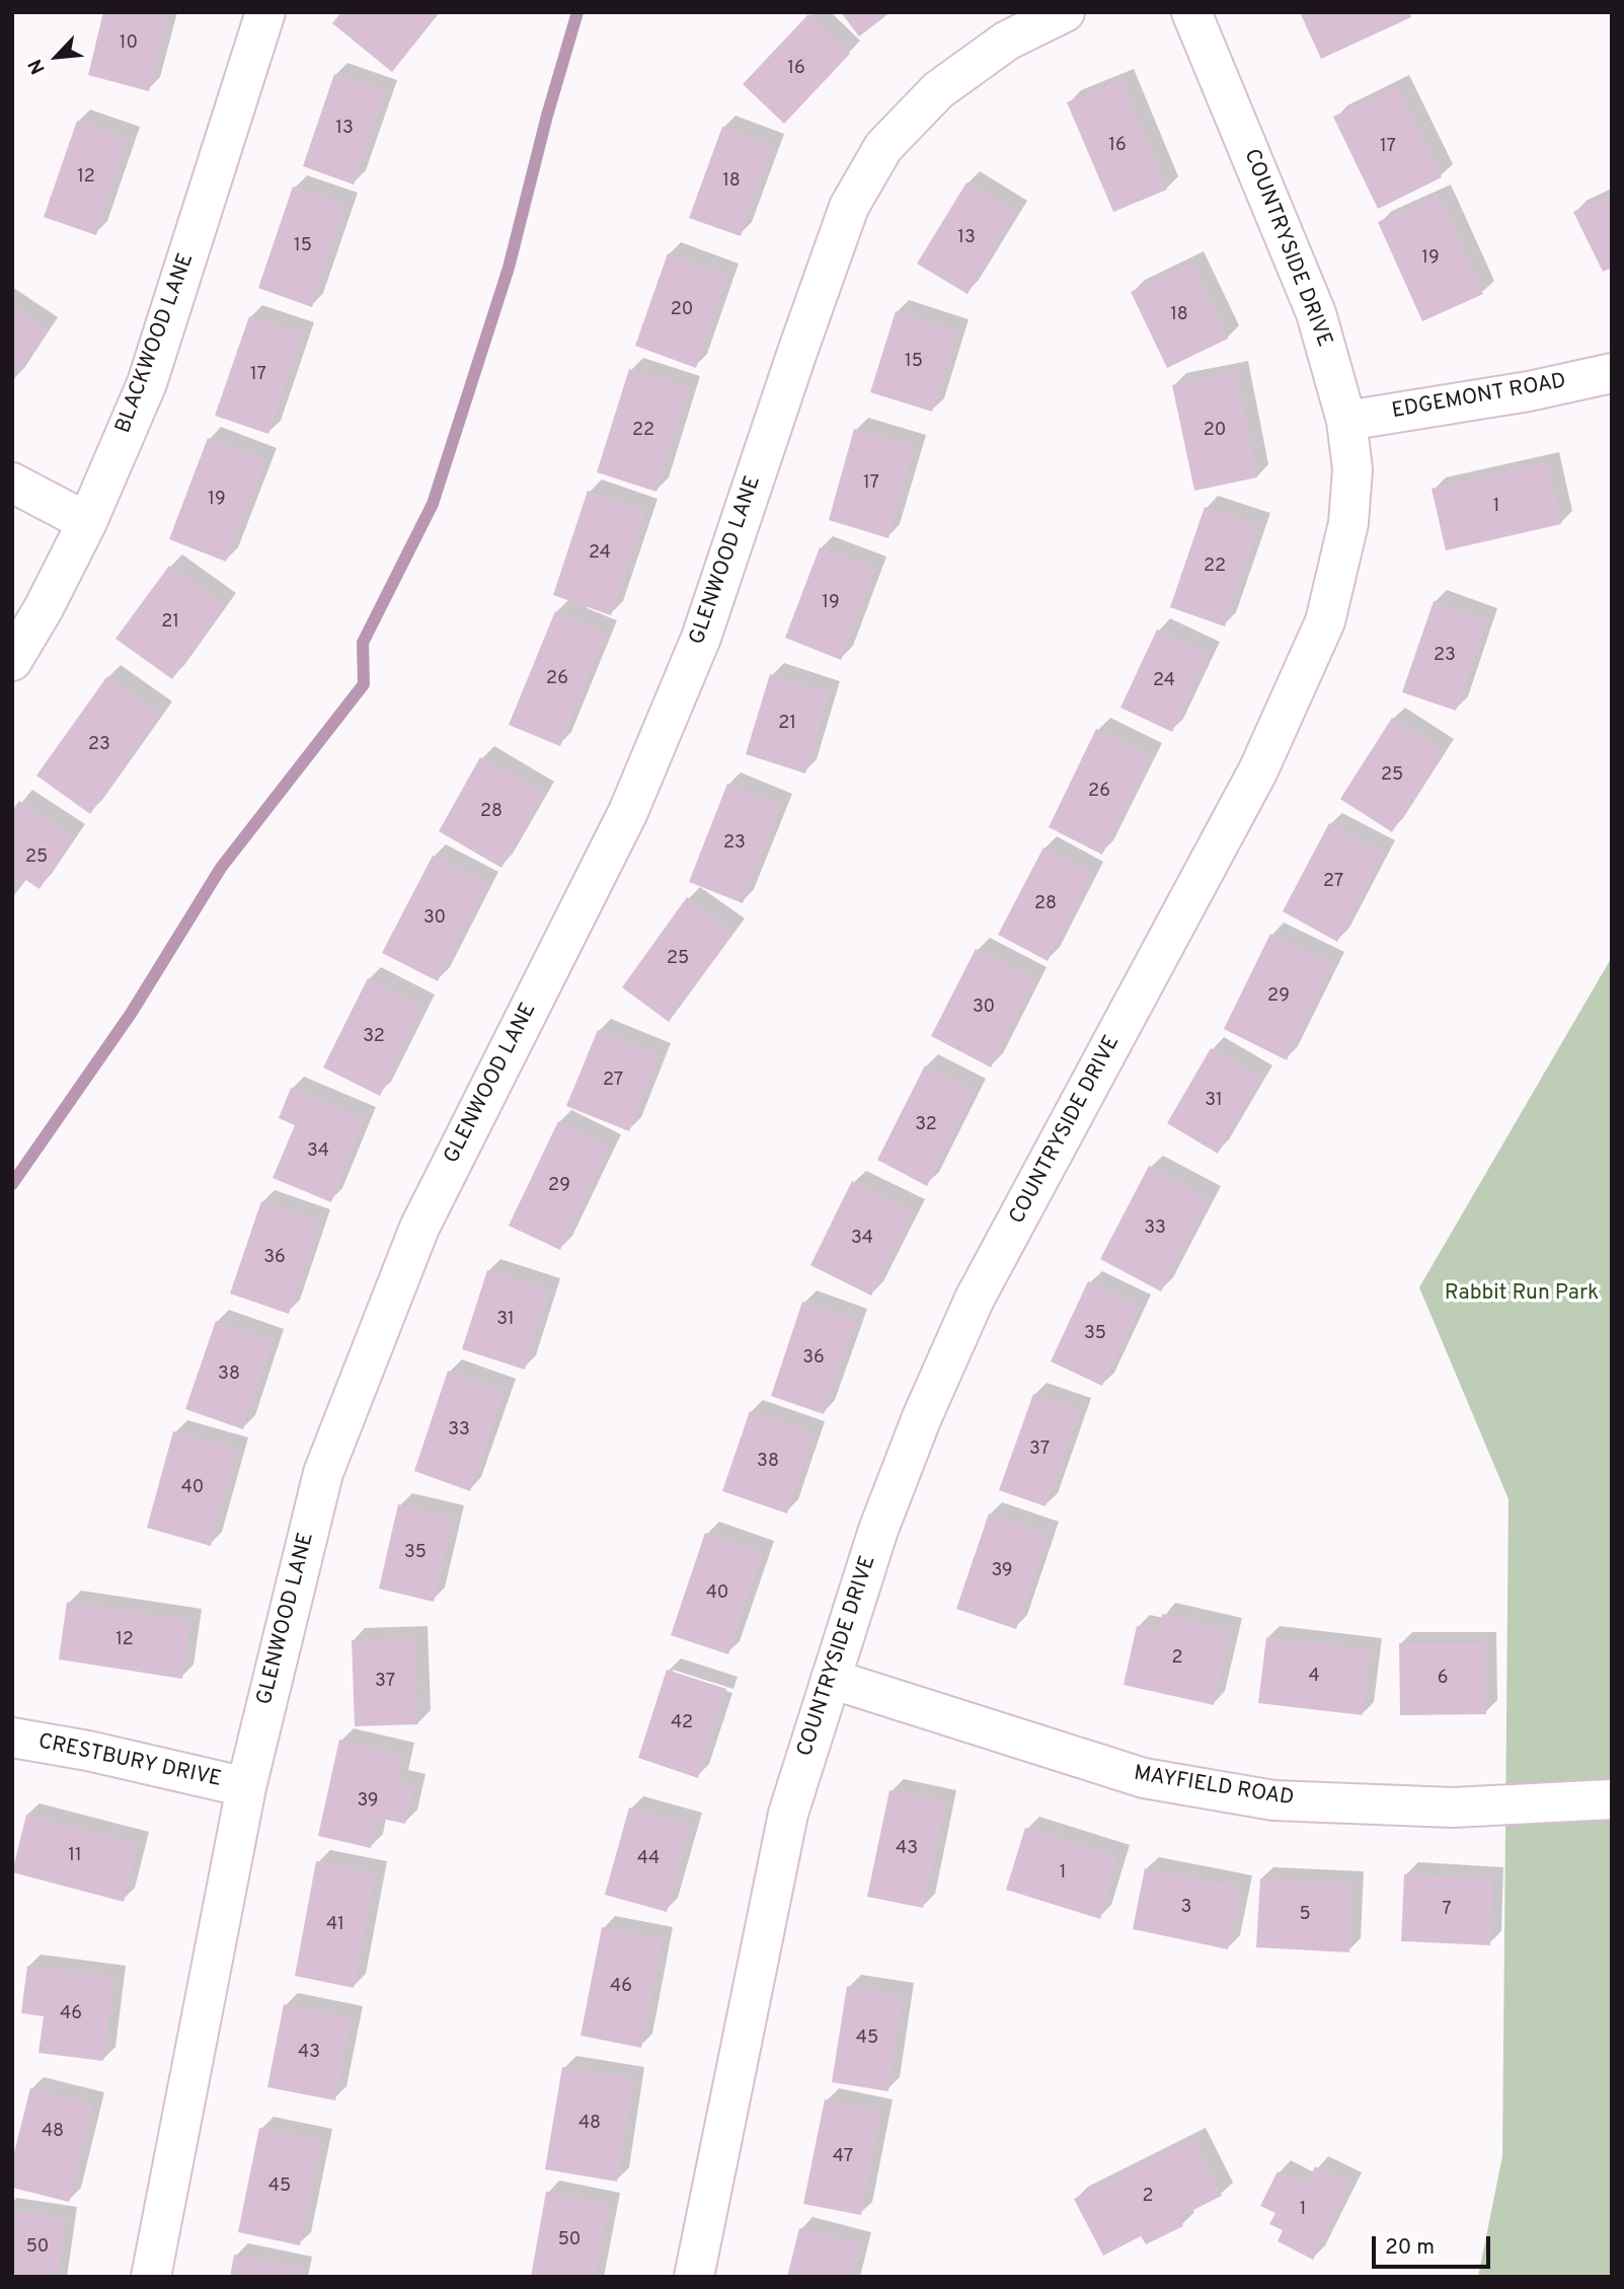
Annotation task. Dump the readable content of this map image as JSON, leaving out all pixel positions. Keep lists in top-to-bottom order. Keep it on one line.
{"streets":{"street":["COUNTRYSIDE DRIVE","BLACKWOOD LANE","EDGEMONT ROAD","GLENWOOD LANE","CRESTBURY DRIVE","MAYFIELD ROAD"]},"crossings":[["COUNTRYSIDE DRIVE","EDGEMONT ROAD"],["COUNTRYSIDE DRIVE","MAYFIELD ROAD"],["GLENWOOD LANE","CRESTBURY DRIVE"]],"parks":["Rabbit Run Park"],"house_numbers":["10","16","13","16","17","12","18","13","15","19","20","18","15","17","22","20","17","19","1","24","22","19","21","23","26","24","21","23","25","26","28","23","25","27","28","30","25","29","30","32","27","31","32","34","29","33","34","36","31","35","36","38","33","37","38","40","35","39","40","12","2","4","6","37","42","39","43","11","44","1","3","7","5","41","46","46","45","43","48","48","47","45","2","1","50","50"],"scale_bar":"20 m","north":"bottom left"}
